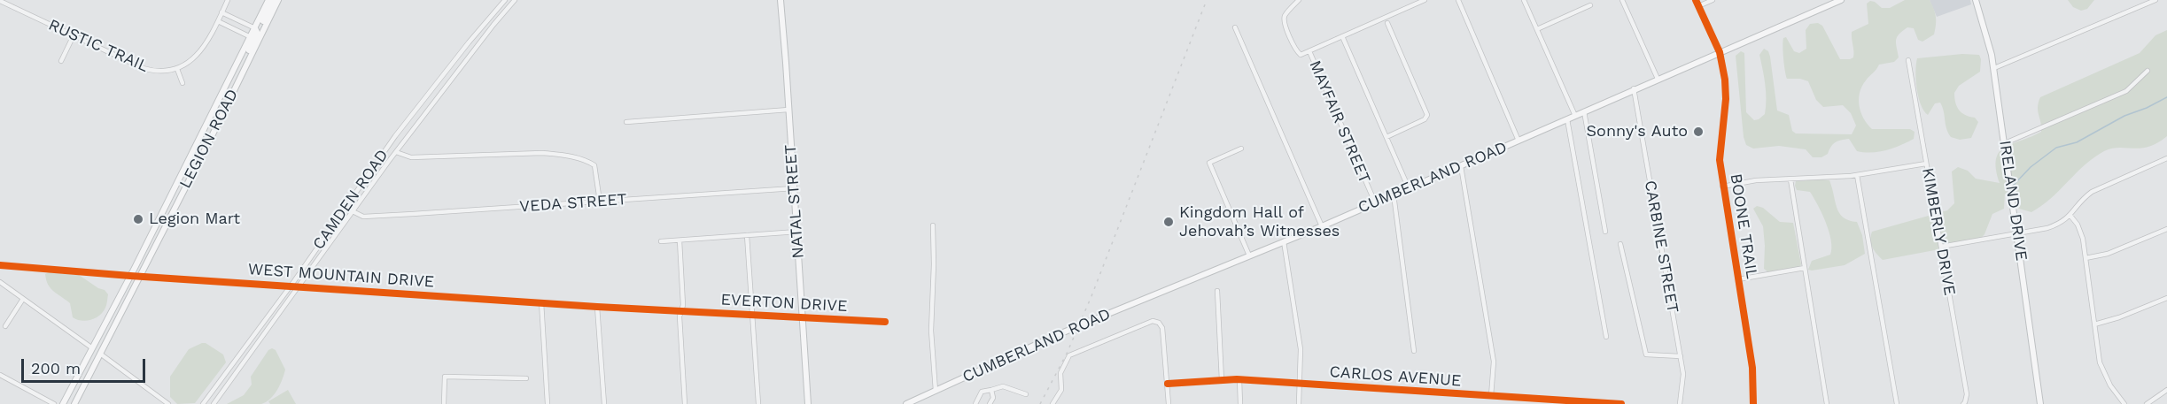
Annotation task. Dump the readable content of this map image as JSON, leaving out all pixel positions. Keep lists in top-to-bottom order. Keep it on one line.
{"streets":{"main road":["LEGION ROAD","CUMBERLAND ROAD","IRELAND DRIVE","NATAL STREET"],"street":["RUSTIC TRAIL","MAYFAIR STREET","CAMDEN ROAD","VEDA STREET","BOONE TRAIL","KIMBERLY DRIVE","CARBINE STREET","WEST MOUNTAIN DRIVE","EVERTON DRIVE","CARLOS AVENUE"]},"crossings":[["MAYFAIR STREET","CUMBERLAND ROAD"],["LEGION ROAD","WEST MOUNTAIN DRIVE"],["CUMBERLAND ROAD","BOONE TRAIL"],["CUMBERLAND ROAD","CARBINE STREET"],["CAMDEN ROAD","VEDA STREET"],["CAMDEN ROAD","WEST MOUNTAIN DRIVE"],["NATAL STREET","VEDA STREET"],["NATAL STREET","EVERTON DRIVE"],["WEST MOUNTAIN DRIVE","EVERTON DRIVE"]],"places":["Sonny's Auto","Legion Mart","Kingdom Hall of Jehovah’s Witnesses"],"scale_bar":"200 m"}
